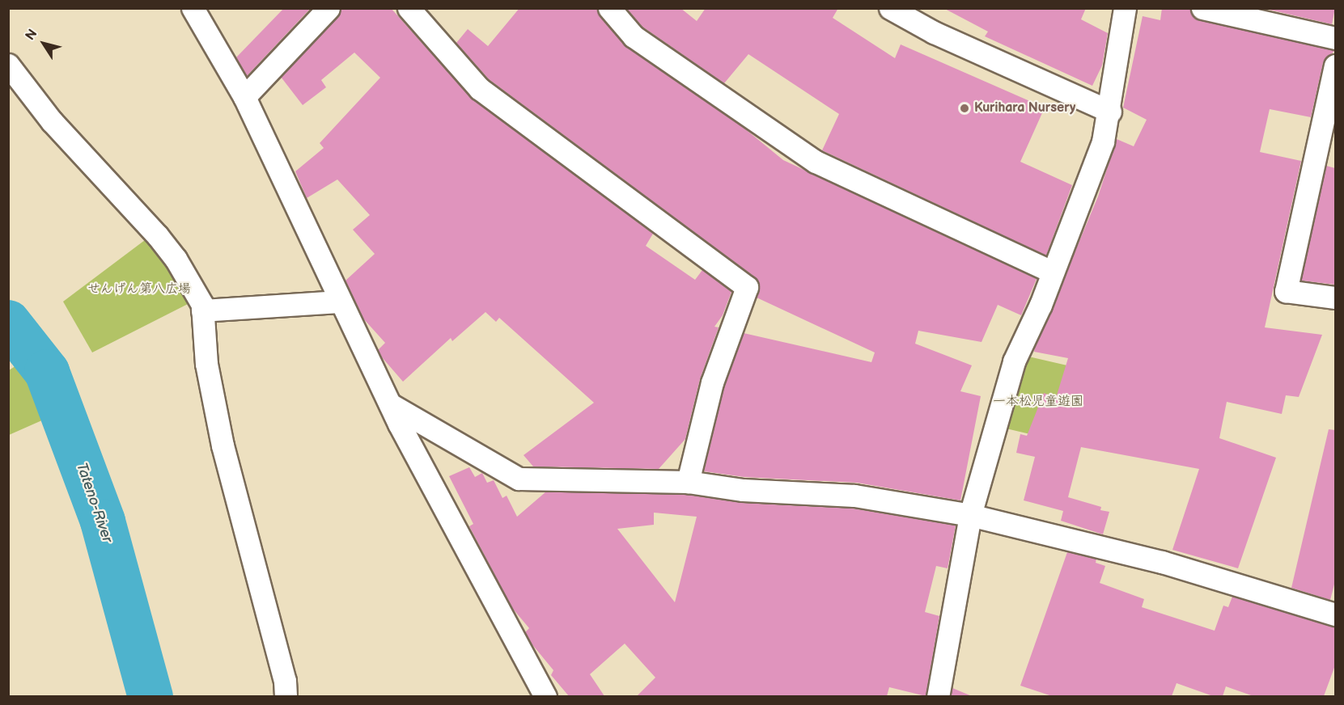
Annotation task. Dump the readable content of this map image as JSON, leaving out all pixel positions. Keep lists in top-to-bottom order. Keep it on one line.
{"water":["Tateno-River"],"parks":["せんげん第八広場","一本松児童遊園"],"places":["Kurihara Nursery"],"north":"top left"}
